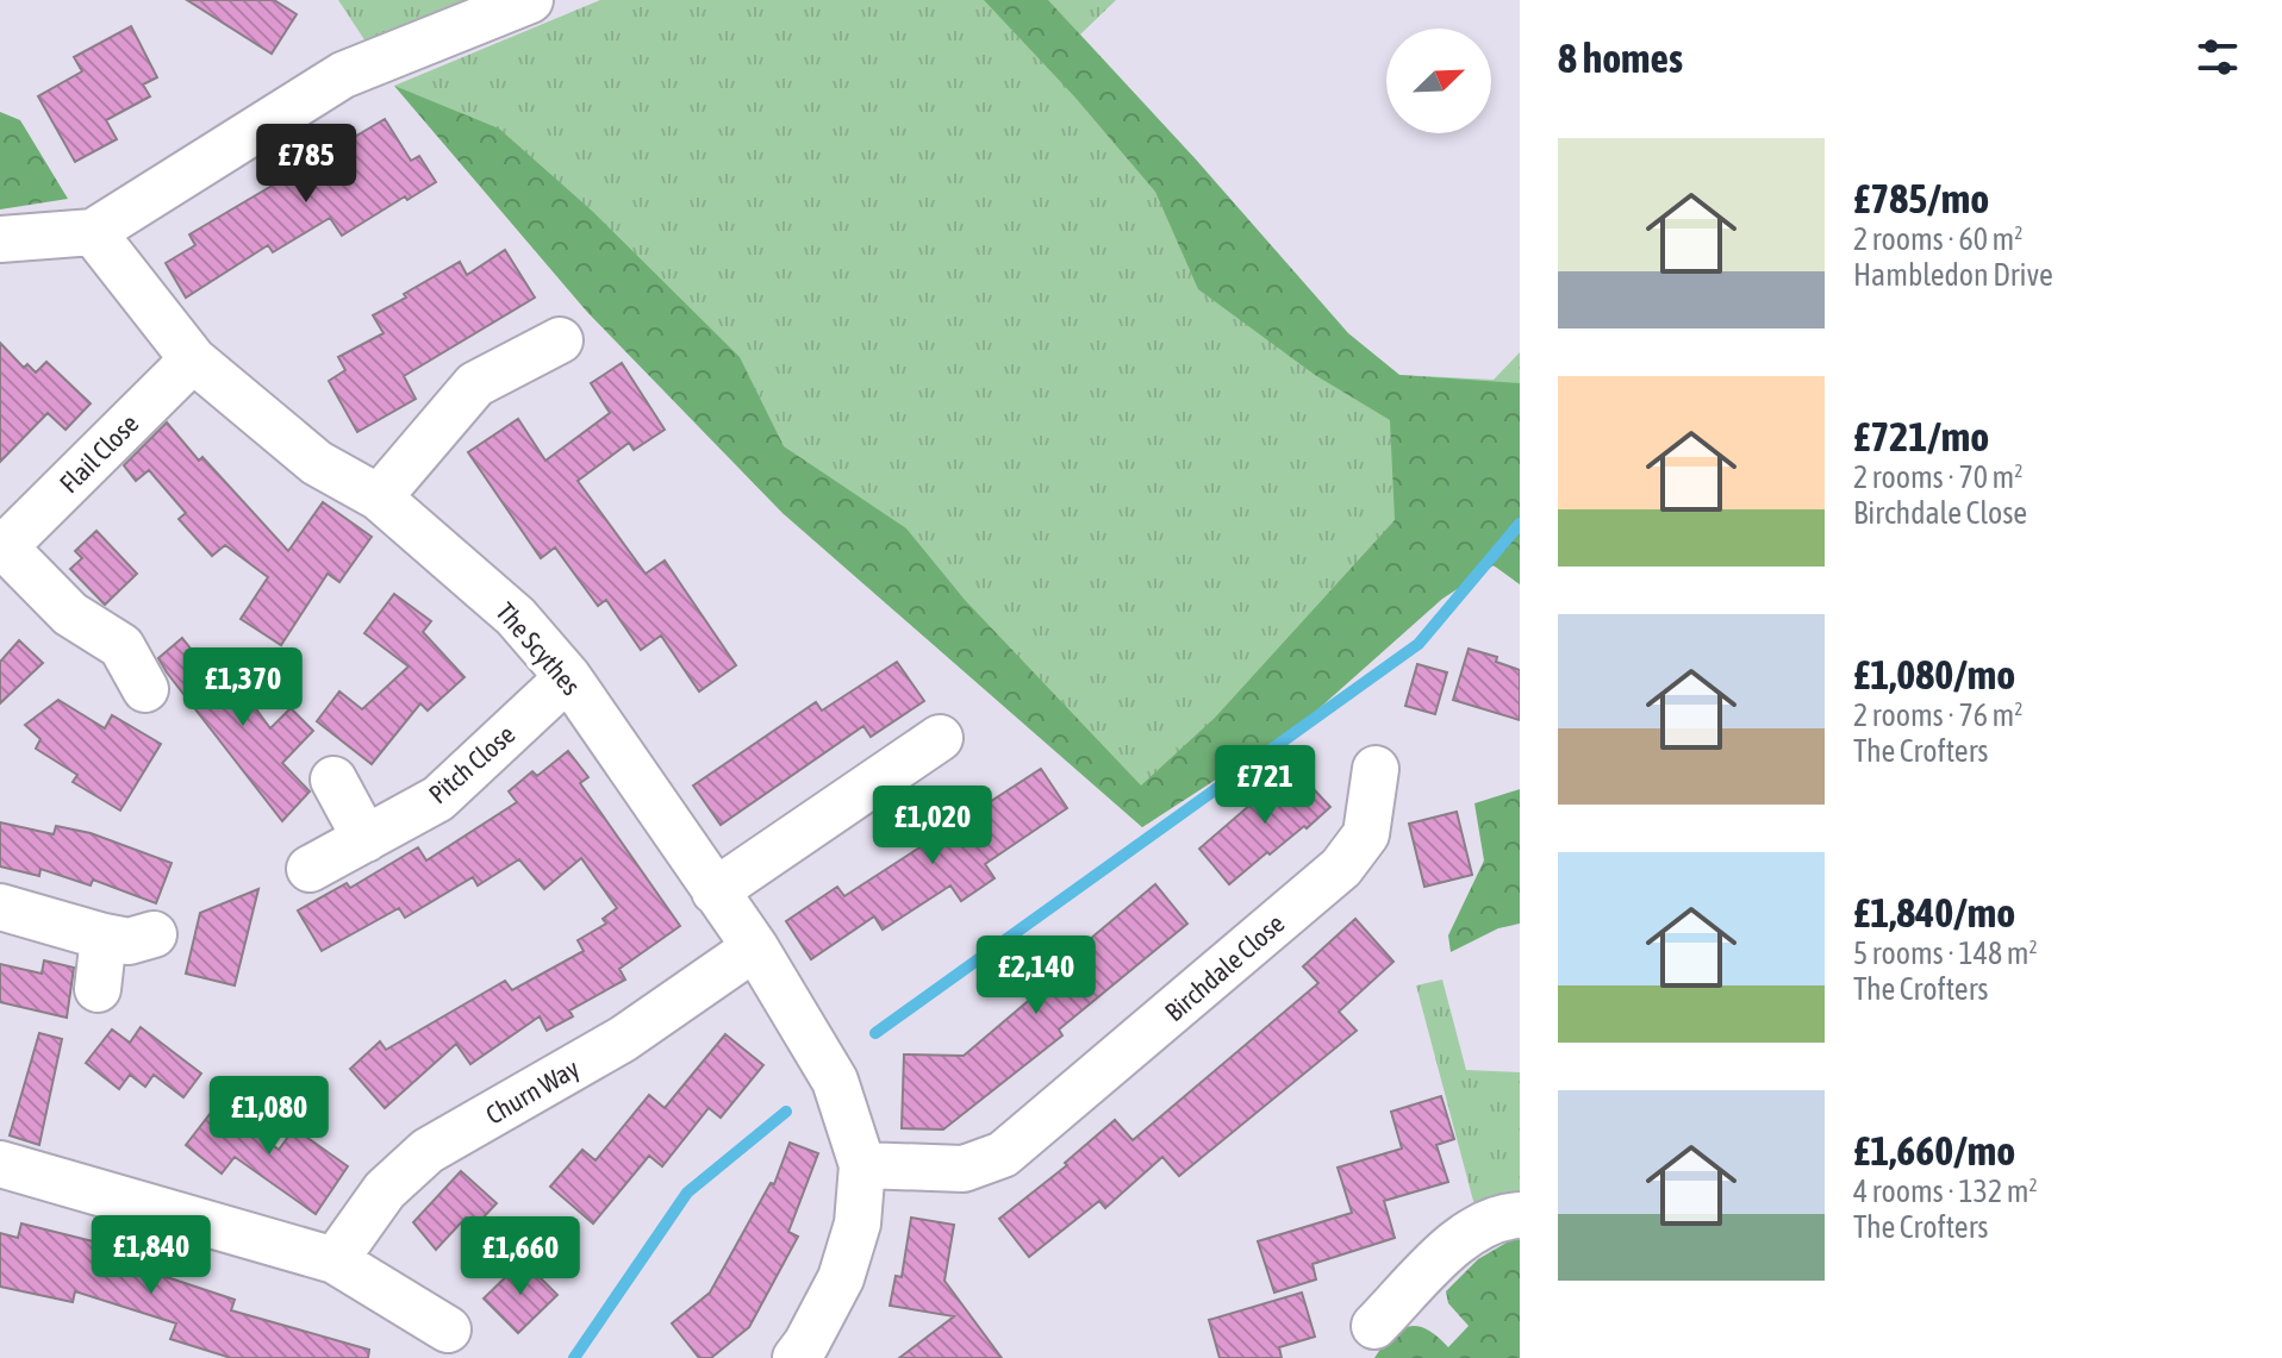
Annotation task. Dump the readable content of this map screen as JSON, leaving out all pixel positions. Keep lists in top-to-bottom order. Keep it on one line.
{"streets":{"street":["Flail Close","The Scythes","Pitch Close","Birchdale Close","Churn Way"]},"crossings":[["Flail Close","The Scythes"],["The Scythes","Pitch Close"],["The Scythes","Birchdale Close"],["The Scythes","Churn Way"]],"north":"top right","page":{"heading":"8 homes","list":[{"name":"£785/mo","note":"2 rooms · 60 m² · Hambledon Drive"},{"name":"£721/mo","note":"2 rooms · 70 m² · Birchdale Close"},{"name":"£1,080/mo","note":"2 rooms · 76 m² · The Crofters"},{"name":"£1,840/mo","note":"5 rooms · 148 m² · The Crofters"},{"name":"£1,660/mo","note":"4 rooms · 132 m² · The Crofters"}],"price":["£785","£1,370","£721","£1,020","£2,140","£1,080","£1,840","£1,660"]}}
